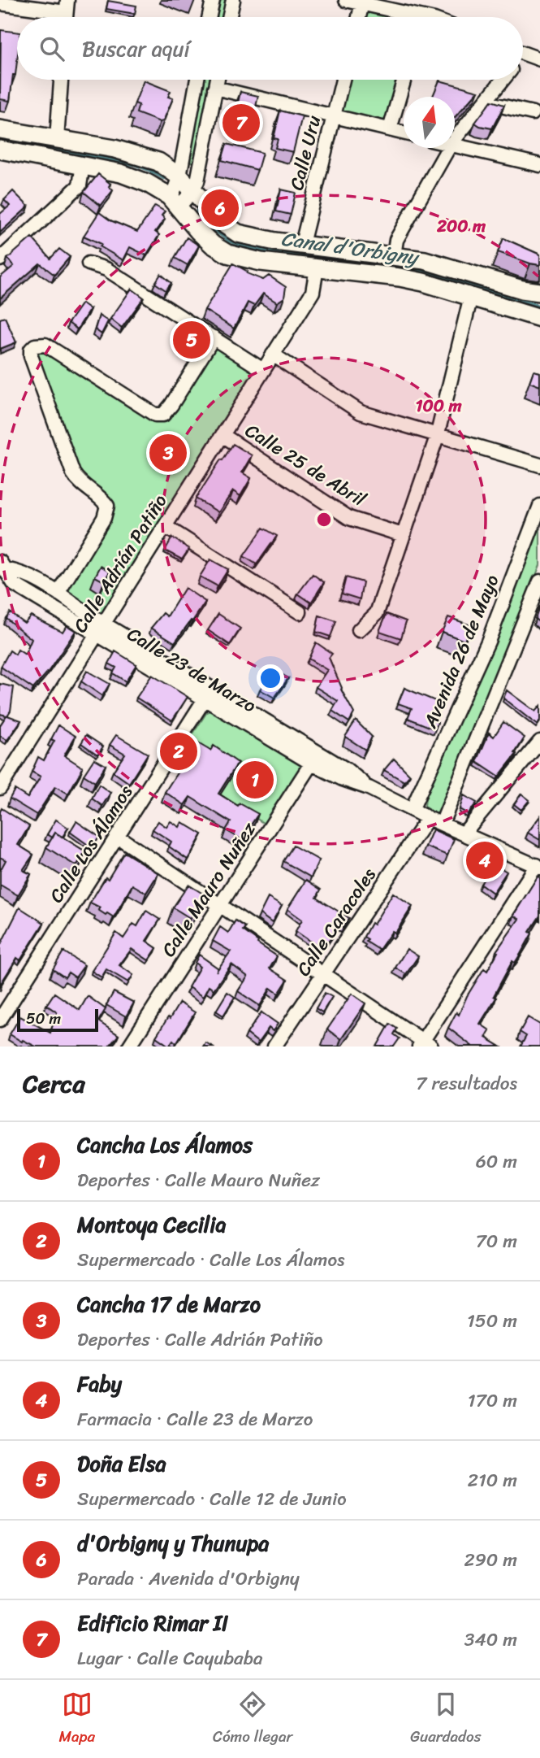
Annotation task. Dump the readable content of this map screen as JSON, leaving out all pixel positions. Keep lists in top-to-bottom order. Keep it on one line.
{"streets":{"street":["Calle Uru","Calle 25 de Abril","Calle Adrián Patiño","Avenida 26 de Mayo","Calle 23 de Marzo","Calle Los Álamos","Calle Mauro Nuñez","Calle Caracoles"]},"crossings":[["Calle 25 de Abril","Calle Adrián Patiño"],["Calle Adrián Patiño","Calle 23 de Marzo"],["Avenida 26 de Mayo","Calle 23 de Marzo"],["Calle 23 de Marzo","Calle Los Álamos"],["Calle 23 de Marzo","Calle Mauro Nuñez"],["Calle 23 de Marzo","Calle Caracoles"]],"water":["Canal d'Orbigny"],"scale_bar":"50 m","north":"top","page":{"search":"Buscar aquí","pins":["7","6","5","3","2","1","4"],"scale":"50 m","heading":["Cerca","7 resultados"],"list":[{"mark":"1","name":"Cancha Los Álamos","note":"Deportes · Calle Mauro Nuñez","value":"60 m"},{"mark":"2","name":"Montoya Cecilia","note":"Supermercado · Calle Los Álamos","value":"70 m"},{"mark":"3","name":"Cancha 17 de Marzo","note":"Deportes · Calle Adrián Patiño","value":"150 m"},{"mark":"4","name":"Faby","note":"Farmacia · Calle 23 de Marzo","value":"170 m"},{"mark":"5","name":"Doña Elsa","note":"Supermercado · Calle 12 de Junio","value":"210 m"},{"mark":"6","name":"d'Orbigny y Thunupa","note":"Parada · Avenida d'Orbigny","value":"290 m"},{"mark":"7","name":"Edificio Rimar II","note":"Lugar · Calle Cayubaba","value":"340 m"}],"nav":["Mapa","Cómo llegar","Guardados"]},"rings":["200 m","100 m"]}
